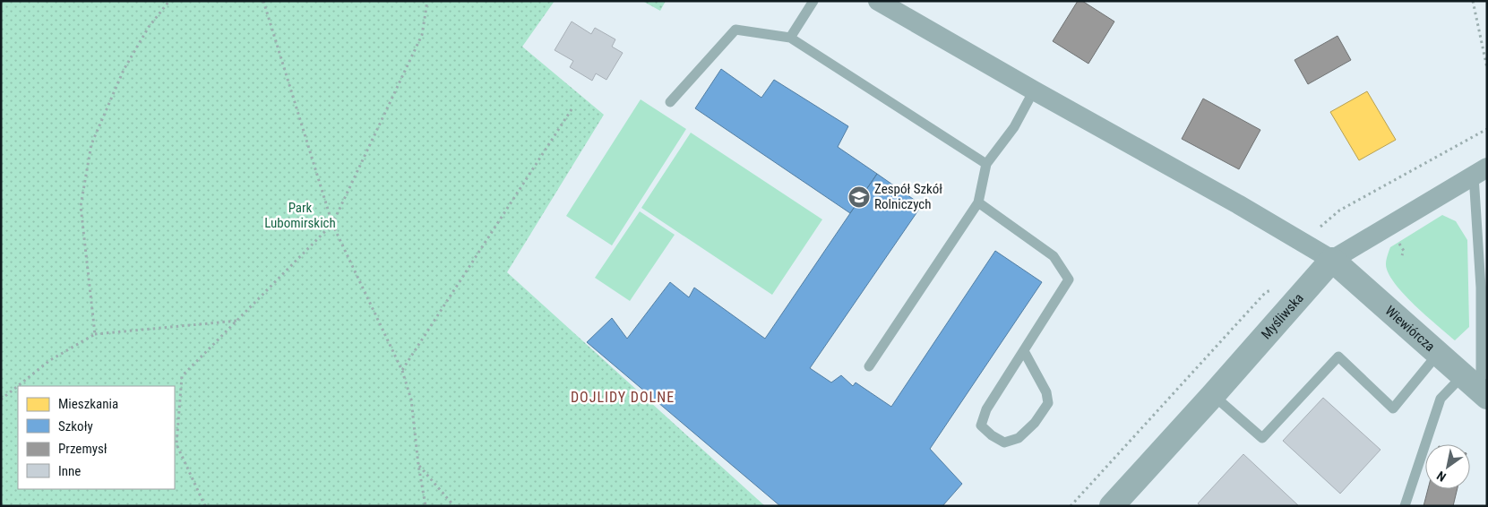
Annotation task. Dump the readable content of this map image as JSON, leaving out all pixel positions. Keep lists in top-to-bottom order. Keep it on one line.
{"streets":{"street":["Myśliwska","Wiewiórcza"]},"crossings":[["Myśliwska","Wiewiórcza"]],"districts":["DOJLIDY DOLNE"],"parks":["Park Lubomirskich"],"places":{"school or university":["Zespół Szkół Rolniczych"]},"legend":["Mieszkania","Szkoły","Przemysł","Inne"],"north":"bottom left"}
